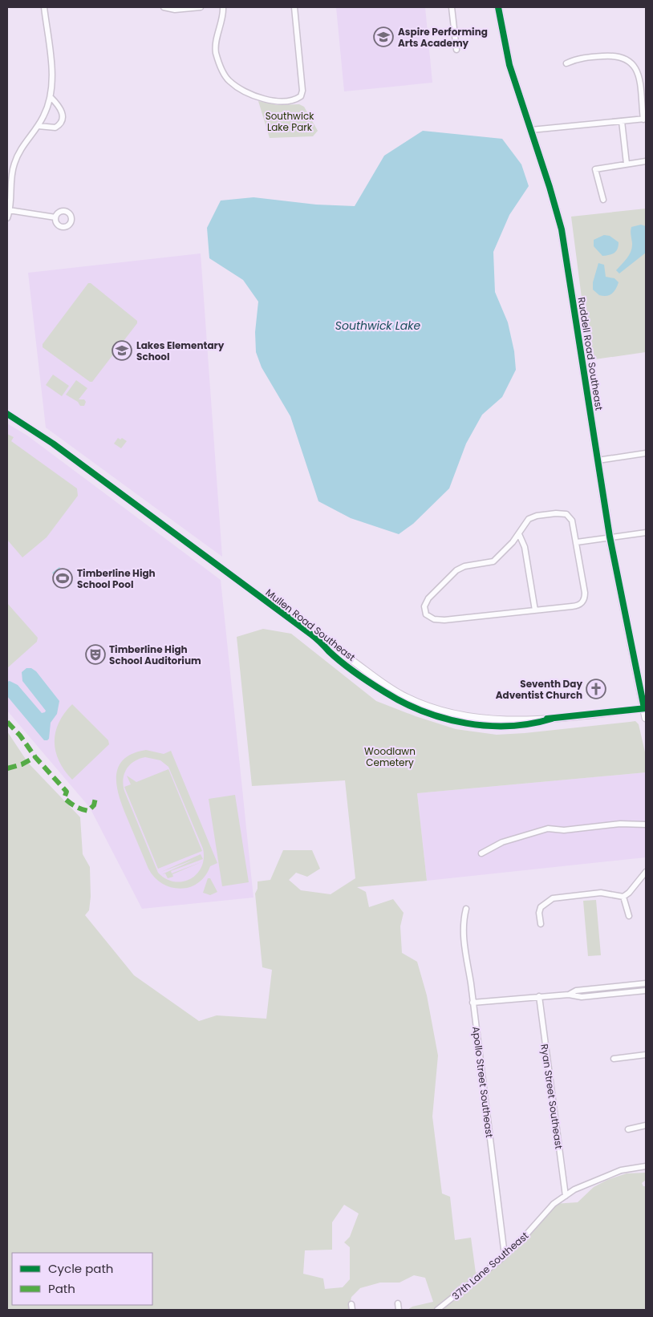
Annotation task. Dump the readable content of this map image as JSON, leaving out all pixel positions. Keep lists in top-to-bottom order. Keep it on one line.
{"streets":{"main road":["Ruddell Road Southeast"],"street":["Mullen Road Southeast","Apollo Street Southeast","Ryan Street Southeast","37th Lane Southeast"]},"crossings":[["Ruddell Road Southeast","Mullen Road Southeast"],["Apollo Street Southeast","37th Lane Southeast"],["Ryan Street Southeast","37th Lane Southeast"]],"water":["Southwick Lake"],"parks":["Southwick Lake Park","Woodlawn Cemetery"],"places":{"school or university":["Aspire Performing Arts Academy","Lakes Elementary School"],"sports":["Timberline High School Pool"],"theatre":["Timberline High School Auditorium"],"church":["Seventh Day Adventist Church"]},"legend":["Cycle path","Path"]}
